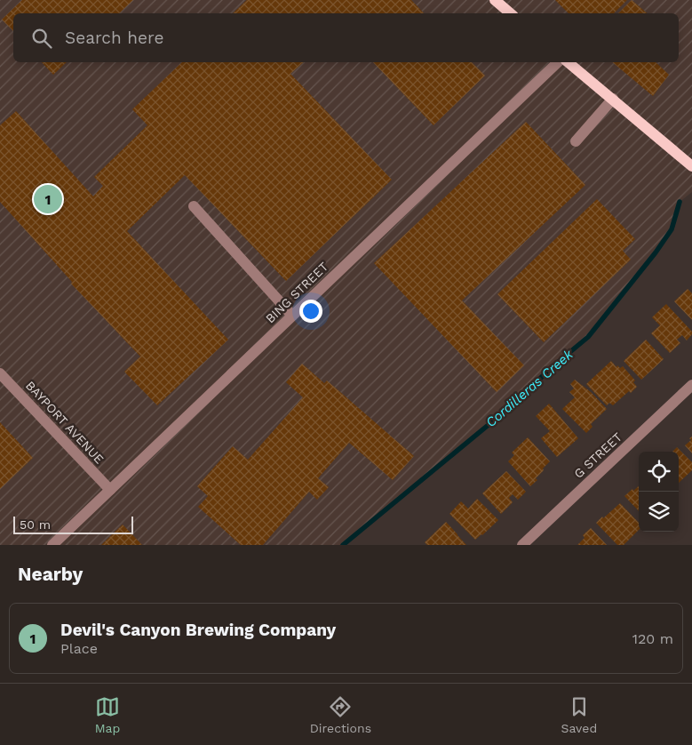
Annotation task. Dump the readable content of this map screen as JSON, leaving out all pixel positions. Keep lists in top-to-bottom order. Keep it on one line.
{"streets":{"street":["BING STREET","BAYPORT AVENUE","G STREET"]},"crossings":[["BING STREET","BAYPORT AVENUE"]],"water":["Cordilleras Creek"],"scale_bar":"50 m","page":{"search":"Search here","pins":"1","scale":"50 m","heading":"Nearby","list":[{"mark":"1","name":"Devil's Canyon Brewing Company","note":"Place","value":"120 m"}],"nav":["Map","Directions","Saved"]}}
